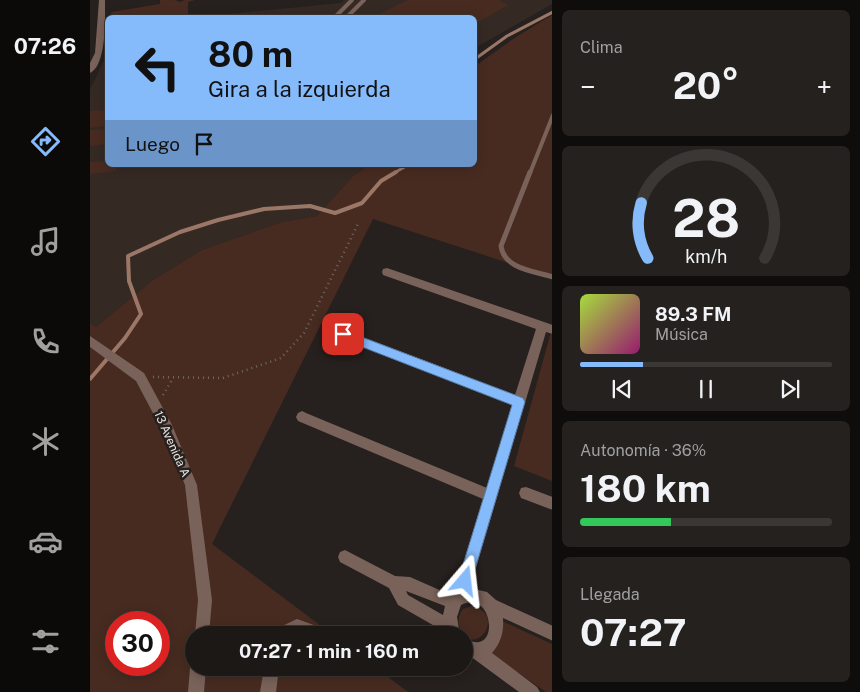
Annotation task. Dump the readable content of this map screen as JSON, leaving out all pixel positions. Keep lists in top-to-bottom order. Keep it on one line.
{"streets":{"street":["13 Avenida A"]},"page":{"tabs":"07:26","tile":["Clima",["Autonomía · 36%","180 km"],["Llegada","07:27"]],"turn":["80 m","Gira a la izquierda"],"heat":["−","20°","+"],"then":"Luego","song":["89.3 FM","Música"],"limit":"30","trip":"07:27 · 1 min · 160 m","gauge":["28","km/h"]}}
